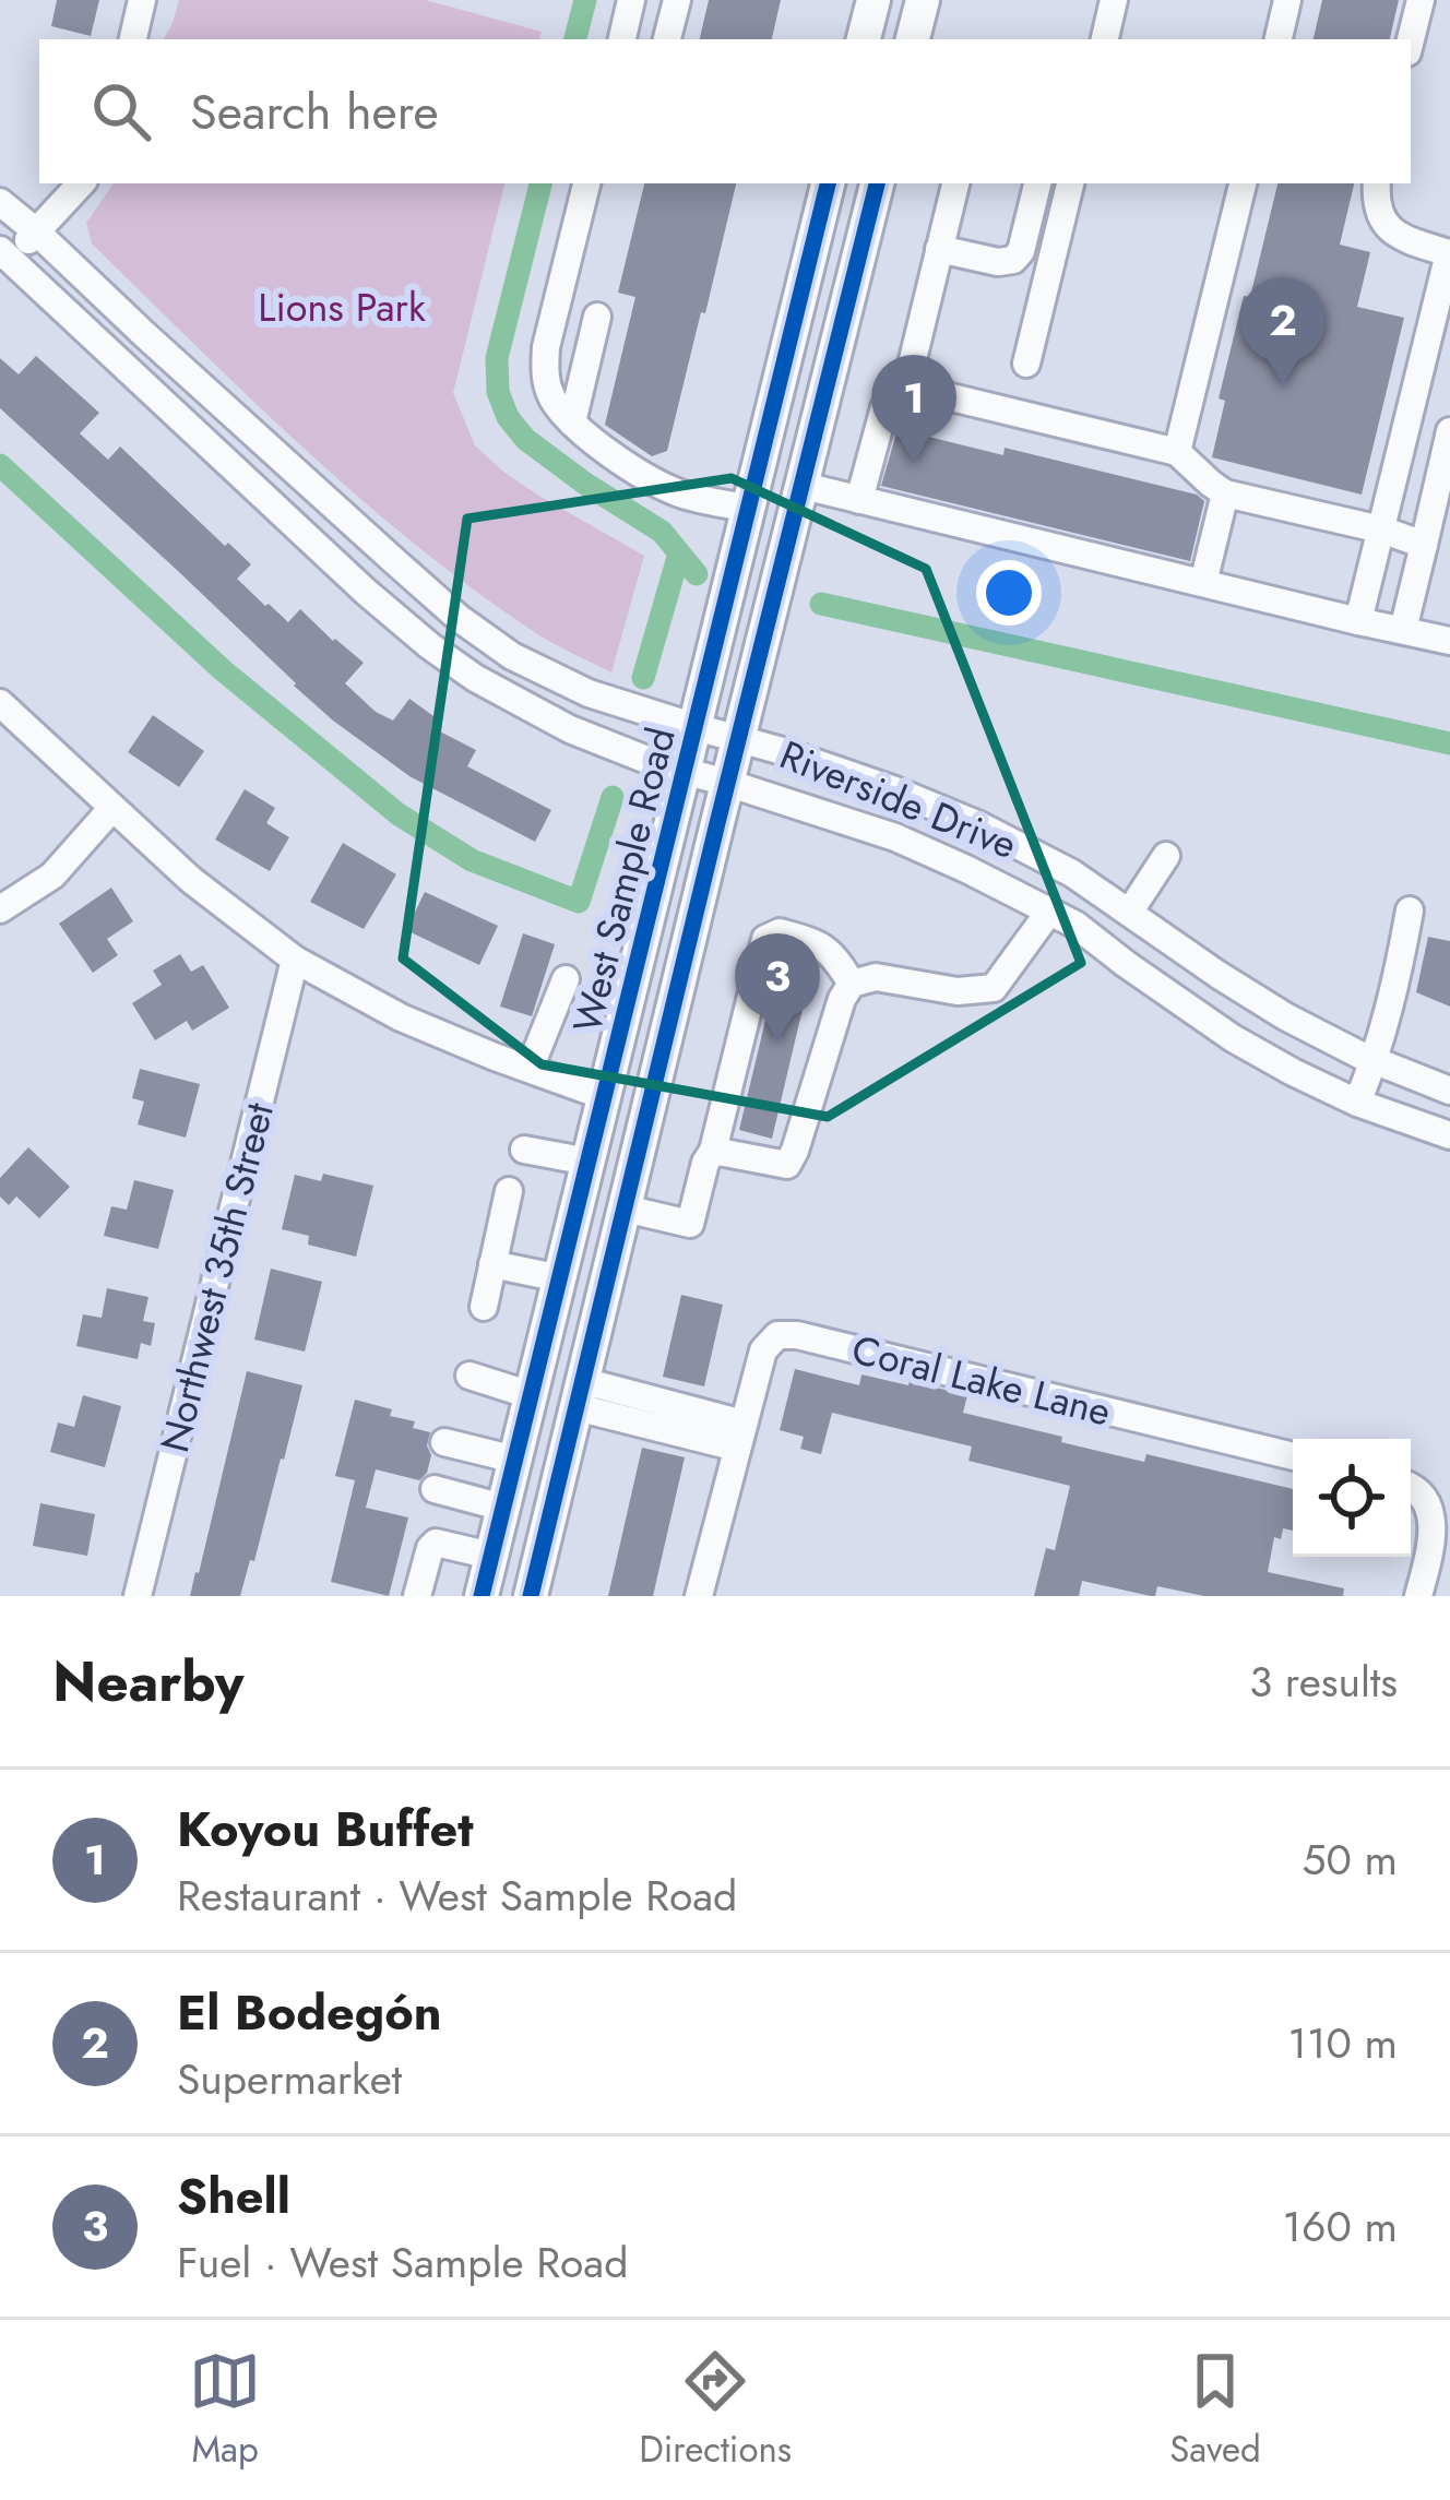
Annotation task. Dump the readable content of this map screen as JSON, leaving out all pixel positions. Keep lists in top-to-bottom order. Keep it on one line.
{"streets":{"main road":["West Sample Road"],"street":["Riverside Drive","Northwest 35th Street","Coral Lake Lane"]},"crossings":[["Riverside Drive","West Sample Road"]],"parks":["Lions Park"],"page":{"search":"Search here","pins":["2","1","3"],"heading":["Nearby","3 results"],"list":[{"mark":"1","name":"Koyou Buffet","note":"Restaurant · West Sample Road","value":"50 m"},{"mark":"2","name":"El Bodegón","note":"Supermarket","value":"110 m"},{"mark":"3","name":"Shell","note":"Fuel · West Sample Road","value":"160 m"}],"nav":["Map","Directions","Saved"]}}
